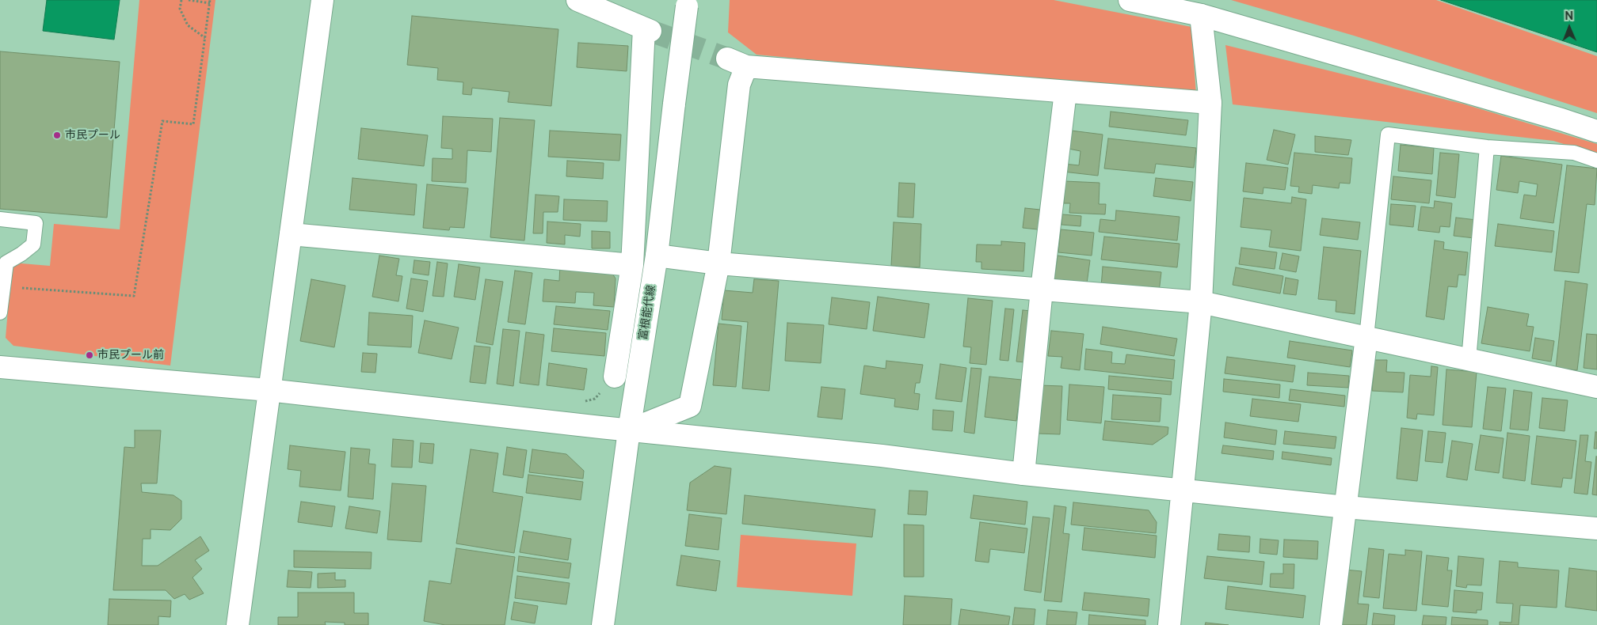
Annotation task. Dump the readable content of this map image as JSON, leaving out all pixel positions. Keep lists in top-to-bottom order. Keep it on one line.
{"streets":{"street":["富根能代線"]},"places":["市民プール","市民プール前"],"north":"top"}
